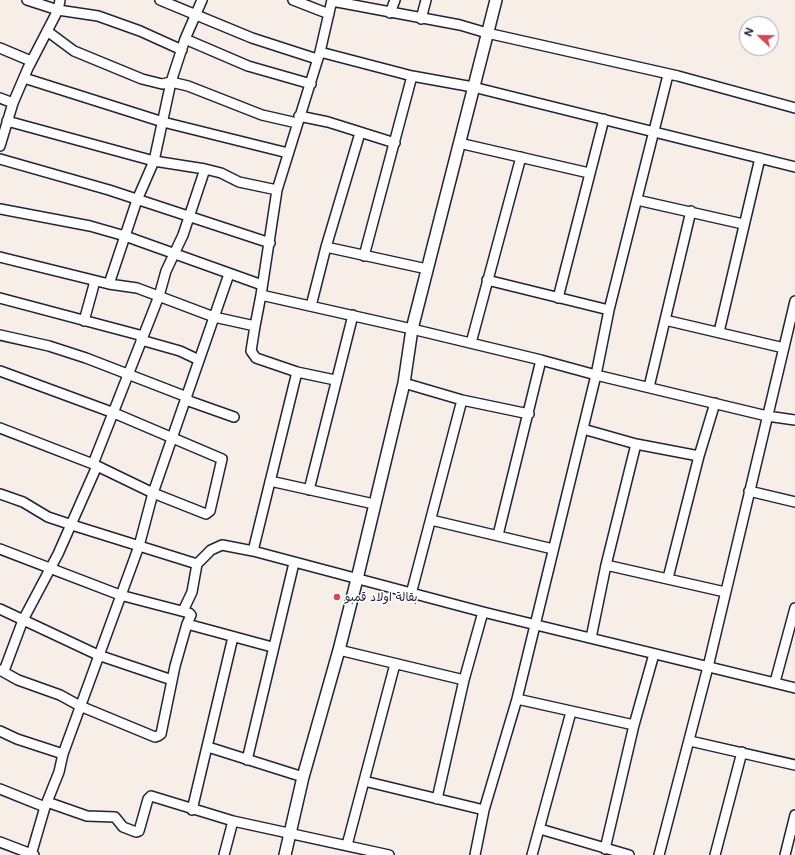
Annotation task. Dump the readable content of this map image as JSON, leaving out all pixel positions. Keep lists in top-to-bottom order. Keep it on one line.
{"places":["بقالة اولاد قمبو"],"north":"left"}
